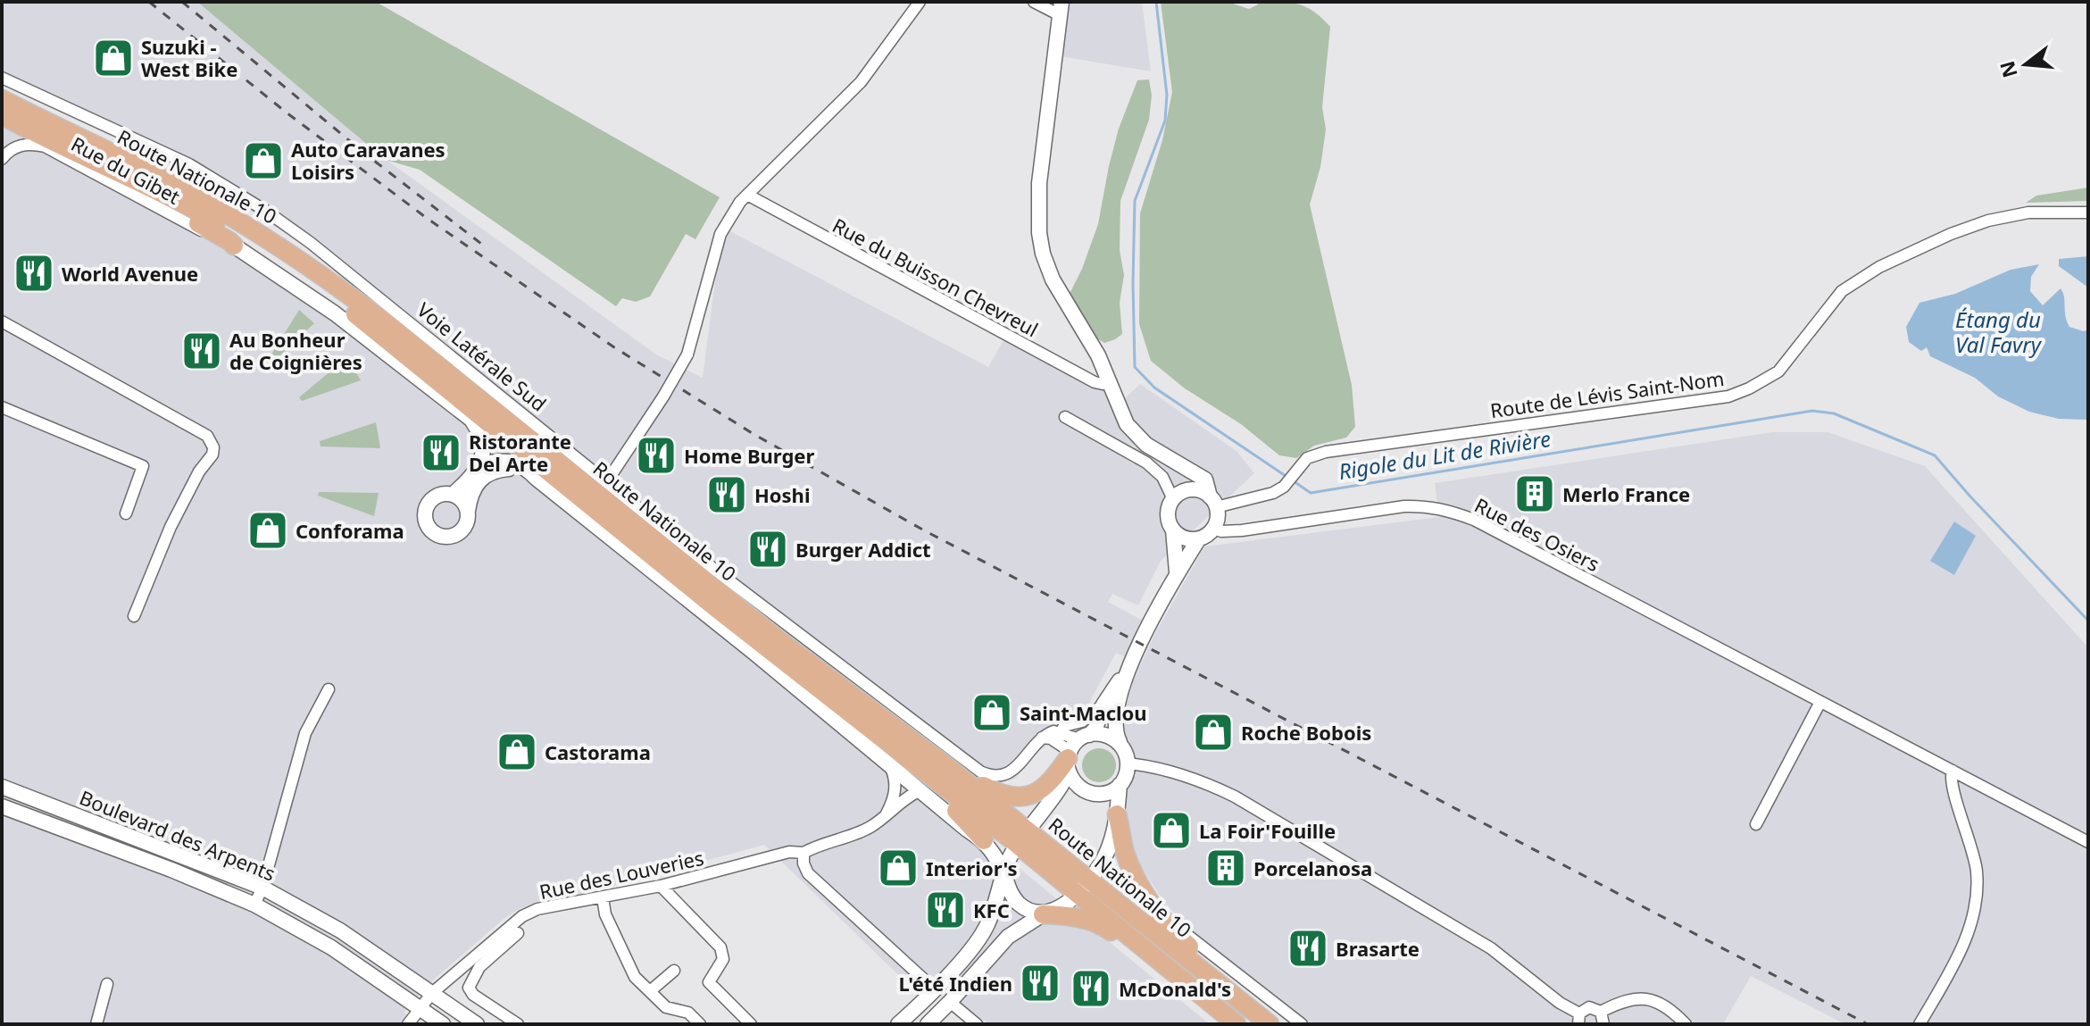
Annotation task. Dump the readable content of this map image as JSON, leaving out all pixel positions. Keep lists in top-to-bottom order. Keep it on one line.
{"streets":{"main road":["Route Nationale 10"],"street":["Rue du Gibet","Rue du Buisson Chevreul","Voie Latérale Sud","Route de Lévis Saint-Nom","Rue des Osiers","Boulevard des Arpents","Rue des Louveries"]},"crossings":[["Route de Lévis Saint-Nom","Rue des Osiers"],["Boulevard des Arpents","Rue des Louveries"]],"water":["Étang du Val Favry","Rigole du Lit de Rivière"],"places":{"shop":["Suzuki - West Bike","Auto Caravanes Loisirs","Conforama","Saint-Maclou","Roche Bobois","Castorama","La Foir'Fouille","Interior's"],"restaurant":["World Avenue","Au Bonheur de Coignières","Ristorante Del Arte","Home Burger","Hoshi","Burger Addict","KFC","Brasarte","L'été Indien","McDonald's"],"building":["Merlo France","Porcelanosa"]},"north":"left"}
